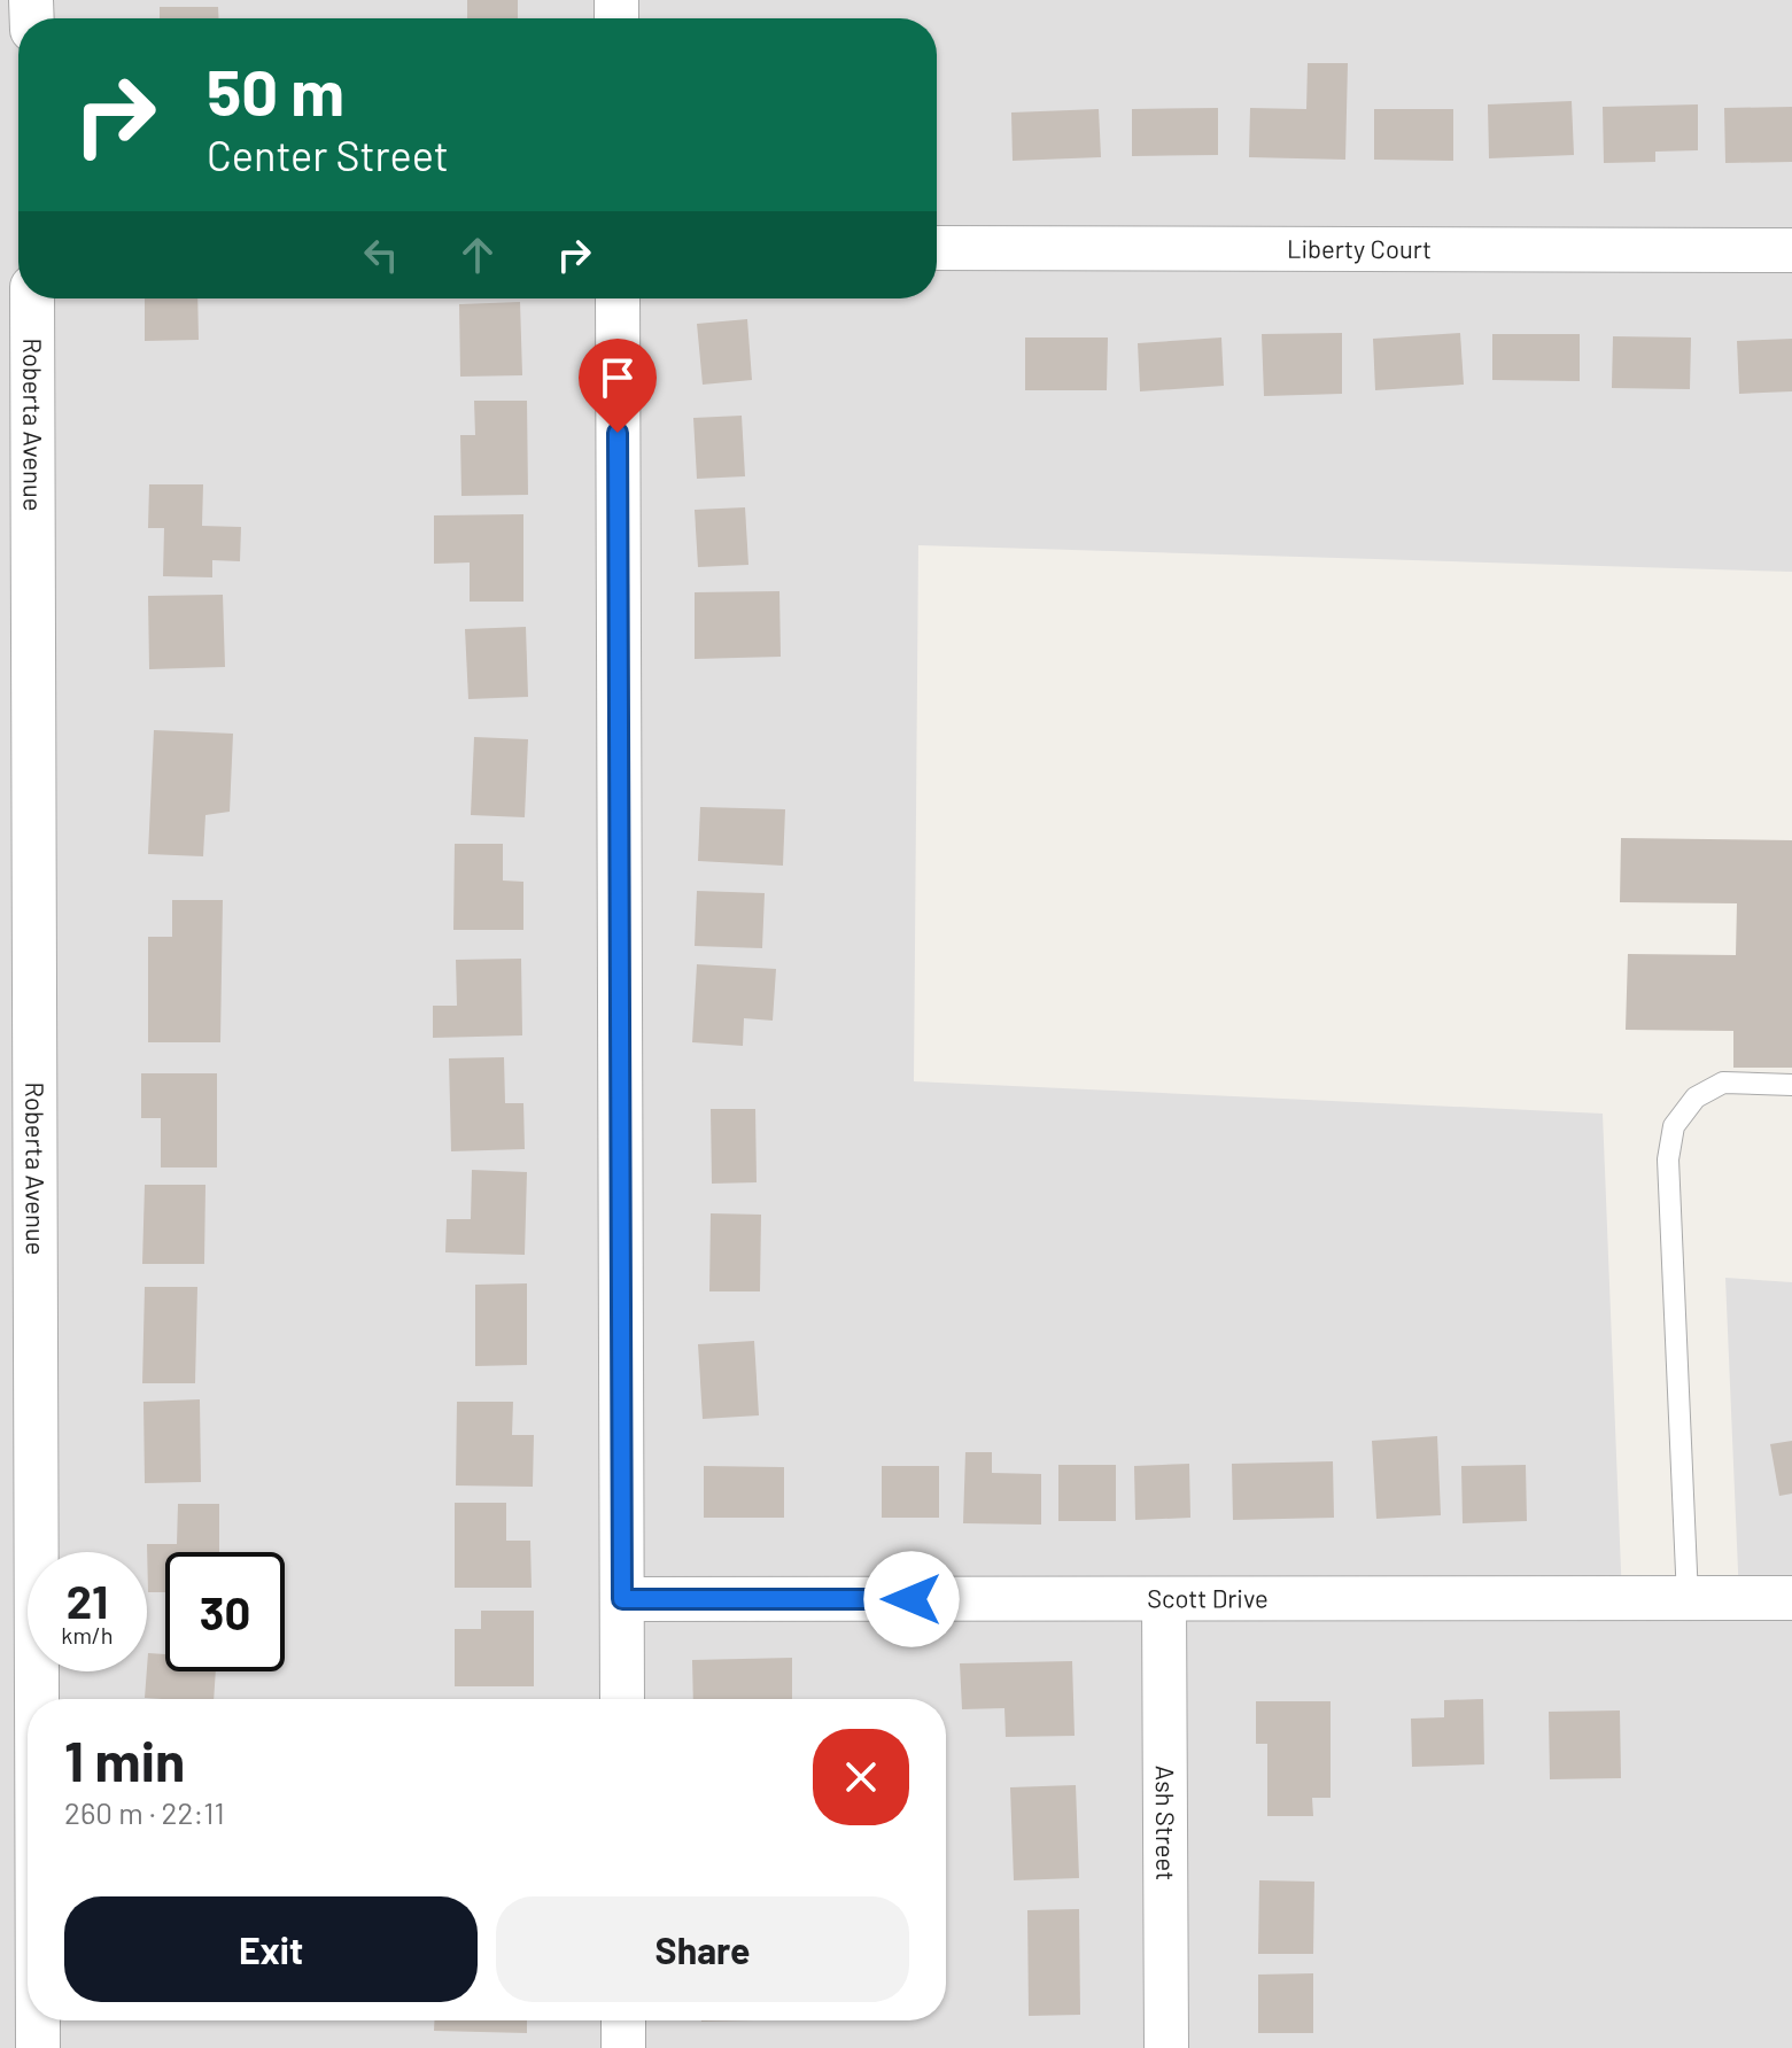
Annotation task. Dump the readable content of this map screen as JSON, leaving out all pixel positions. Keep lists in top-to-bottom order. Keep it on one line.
{"streets":{"street":["Liberty Court","Roberta Avenue","Scott Drive","Ash Street"]},"crossings":[["Scott Drive","Ash Street"]],"page":{"turn":["50 m","Center Street"],"speed":"21 km/h","limit":"30","heading":["1 min","260 m · 22:11"],"buttons":["Exit","Share"]}}
